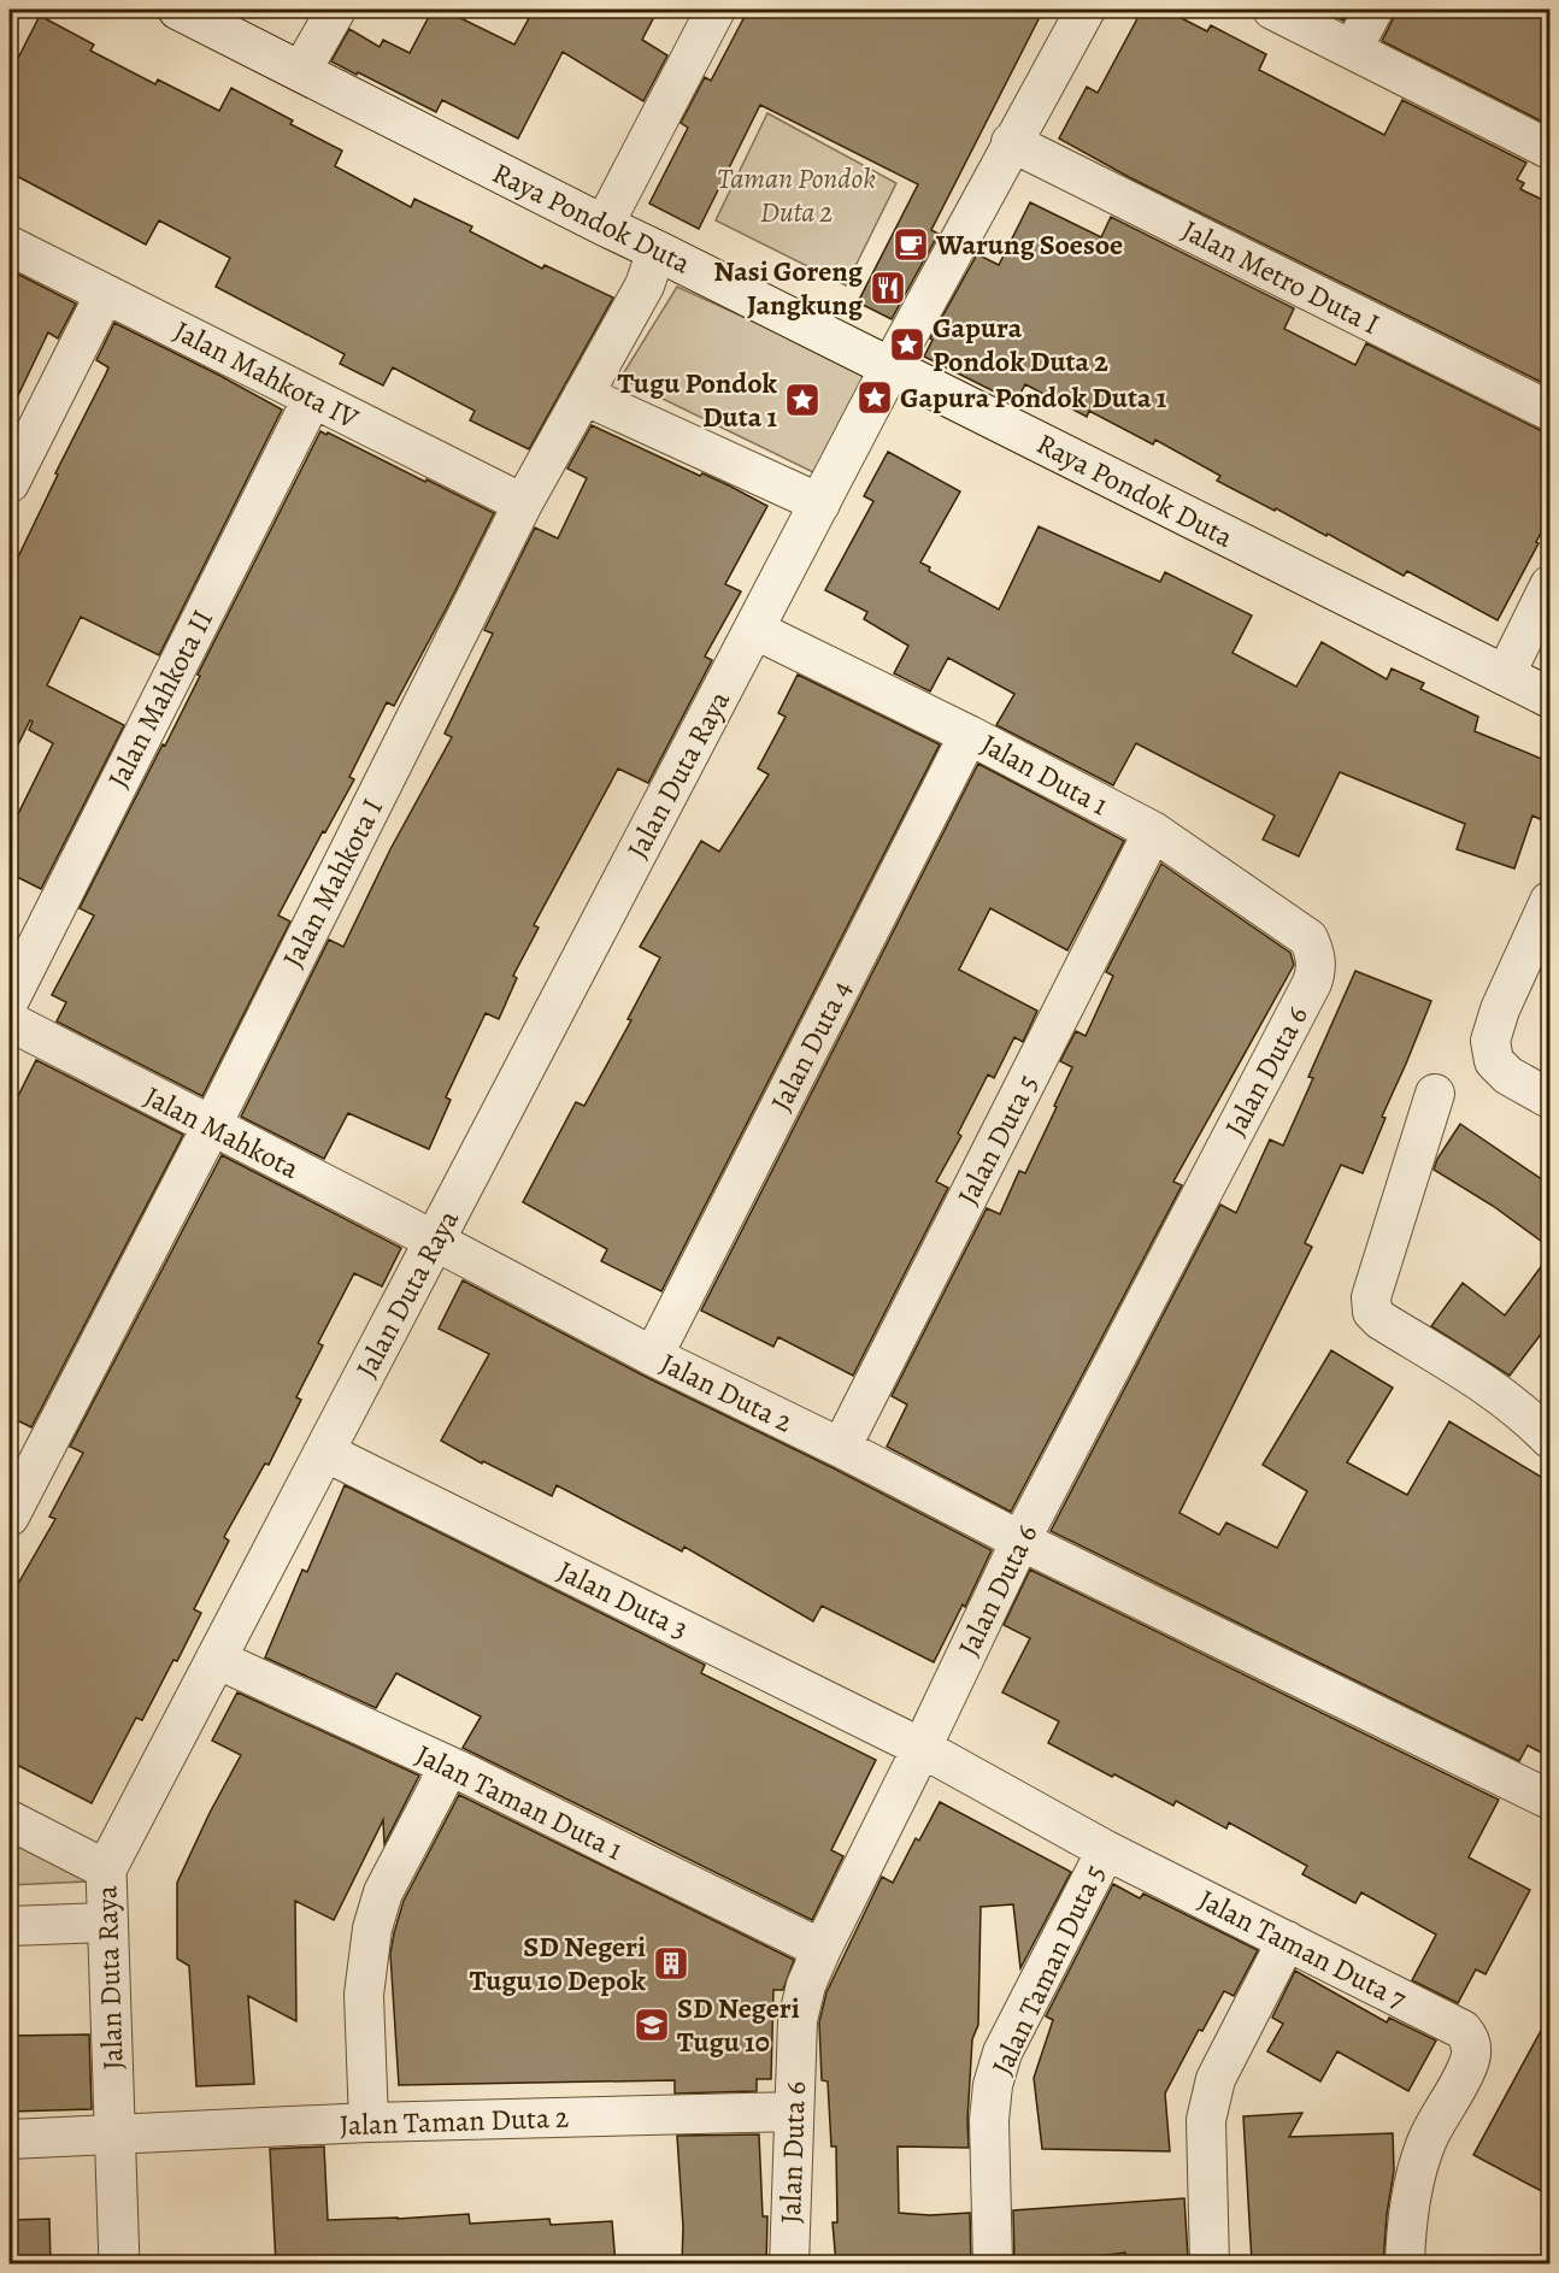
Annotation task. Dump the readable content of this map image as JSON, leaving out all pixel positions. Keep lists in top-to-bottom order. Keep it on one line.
{"streets":{"street":["Raya Pondok Duta","Jalan Metro Duta I","Jalan Mahkota IV","Jalan Mahkota II","Jalan Duta Raya","Jalan Duta 1","Jalan Mahkota I","Jalan Duta 4","Jalan Duta 6","Jalan Mahkota","Jalan Duta 5","Jalan Duta 2","Jalan Duta 3","Jalan Taman Duta 1","Jalan Taman Duta 7","Jalan Taman Duta 5","Jalan Taman Duta 2"]},"crossings":[["Raya Pondok Duta","Jalan Duta Raya"],["Raya Pondok Duta","Jalan Mahkota I"],["Jalan Mahkota IV","Jalan Mahkota II"],["Jalan Mahkota IV","Jalan Mahkota I"],["Jalan Duta Raya","Jalan Duta 1"],["Jalan Duta Raya","Jalan Mahkota"],["Jalan Duta Raya","Jalan Duta 2"],["Jalan Duta Raya","Jalan Duta 3"],["Jalan Duta Raya","Jalan Taman Duta 1"],["Jalan Duta Raya","Jalan Taman Duta 2"],["Jalan Duta 1","Jalan Duta 4"],["Jalan Duta 1","Jalan Duta 6"],["Jalan Duta 1","Jalan Duta 5"],["Jalan Mahkota I","Jalan Mahkota"],["Jalan Duta 4","Jalan Duta 2"],["Jalan Duta 6","Jalan Duta 2"],["Jalan Duta 6","Jalan Duta 3"],["Jalan Duta 6","Jalan Taman Duta 1"],["Jalan Duta 6","Jalan Taman Duta 7"],["Jalan Duta 6","Jalan Taman Duta 2"],["Jalan Mahkota","Jalan Duta 2"],["Jalan Duta 5","Jalan Duta 2"],["Jalan Duta 3","Jalan Taman Duta 7"],["Jalan Taman Duta 7","Jalan Taman Duta 5"]],"parks":["Taman Pondok Duta 2"],"places":{"cafe":["Warung Soesoe"],"restaurant":["Nasi Goreng Jangkung"],"place":["Gapura Pondok Duta 2","Gapura Pondok Duta 1","Tugu Pondok Duta 1"],"building":["SD Negeri Tugu 10 Depok"],"school or university":["SD Negeri Tugu 10"]}}
